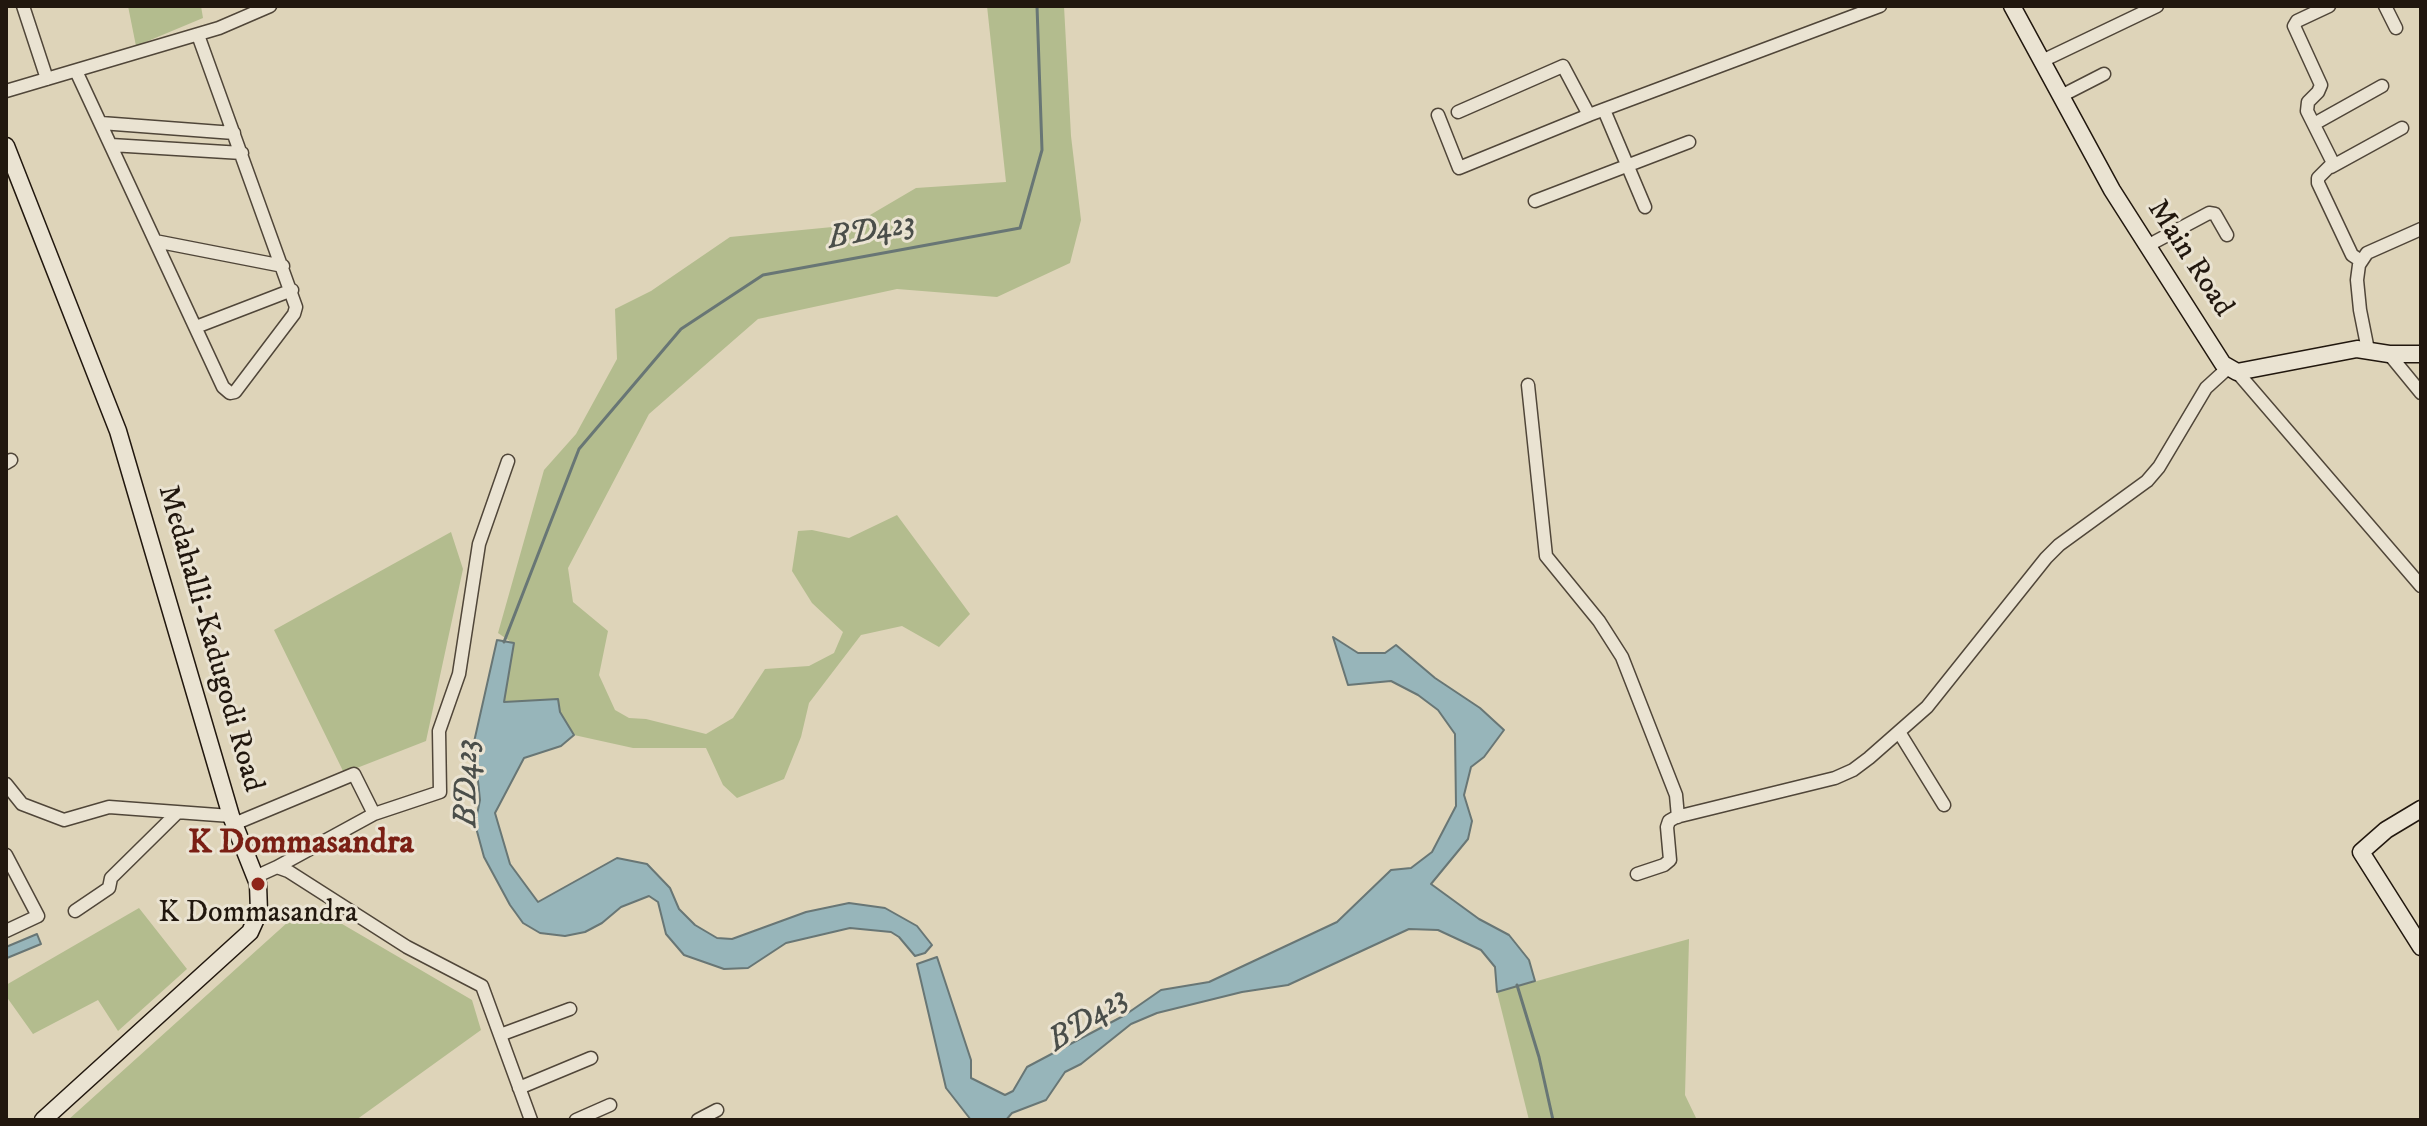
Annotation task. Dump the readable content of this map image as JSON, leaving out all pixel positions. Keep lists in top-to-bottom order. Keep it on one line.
{"streets":{"street":["Main Road","Medahalli-Kadugodi Road"]},"districts":["K Dommasandra"],"water":["BD423"],"places":["K Dommasandra"]}
